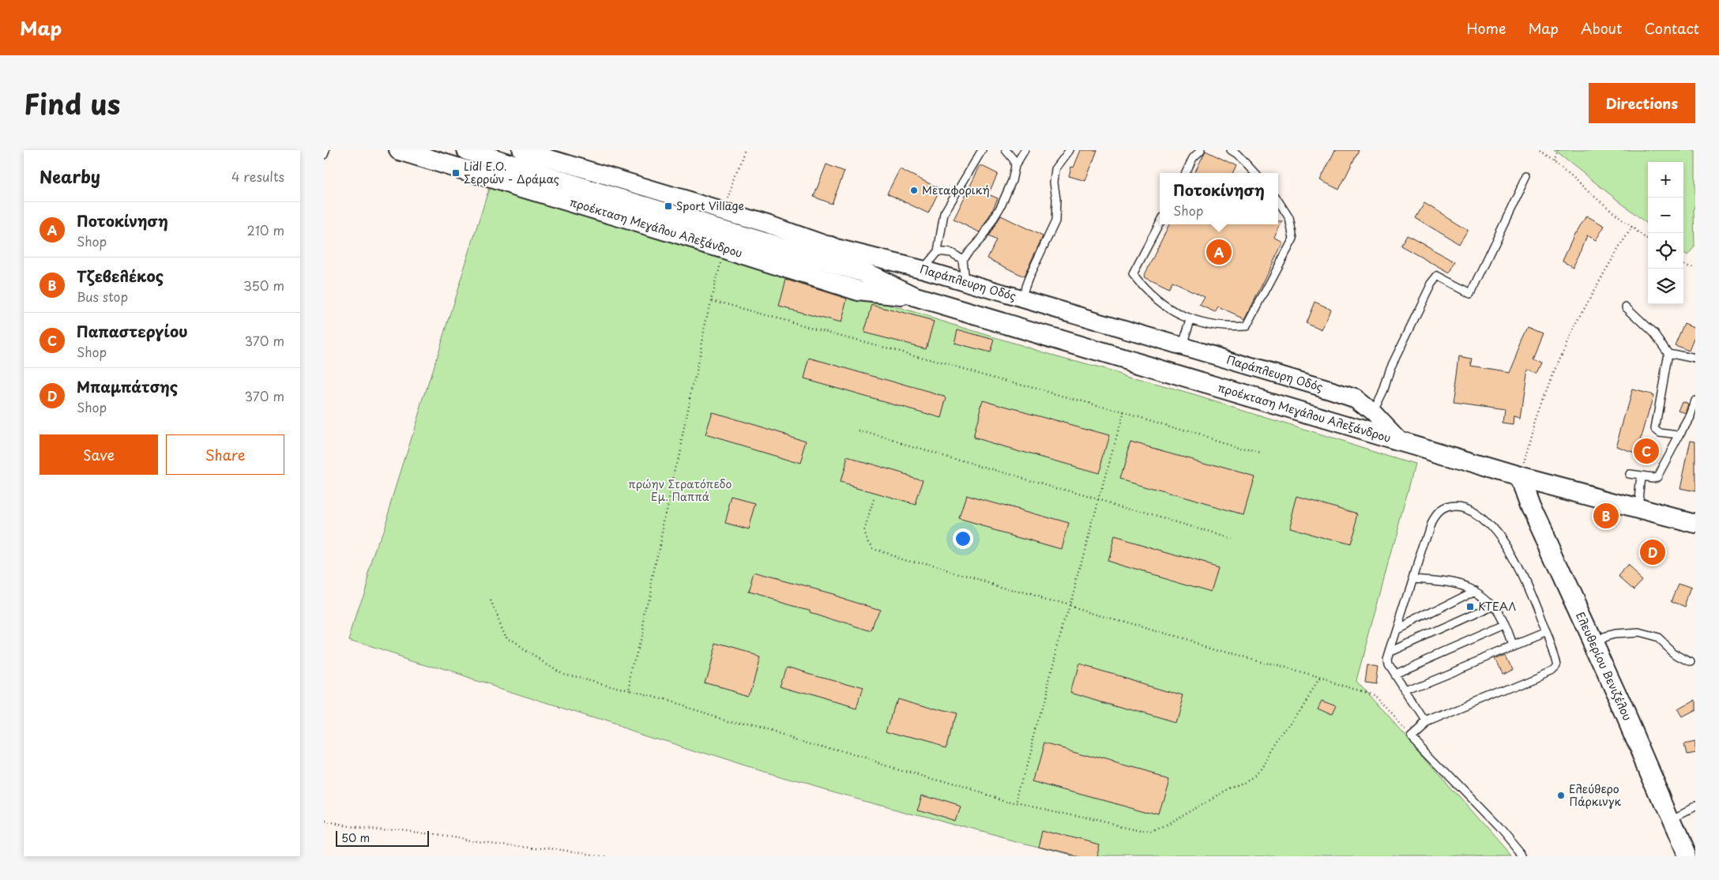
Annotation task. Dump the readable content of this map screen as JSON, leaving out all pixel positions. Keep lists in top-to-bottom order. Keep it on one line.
{"streets":{"main road":["προέκταση Μεγάλου Αλεξάνδρου","Ελευθερίου Βενιζέλου"],"street":["Παράπλευρη Οδός"]},"crossings":[["προέκταση Μεγάλου Αλεξάνδρου","Παράπλευρη Οδός"],["προέκταση Μεγάλου Αλεξάνδρου","Ελευθερίου Βενιζέλου"]],"parks":["πρώην Στρατόπεδο Εμ. Παππά"],"places":{"transit":["Lidl Ε.Ο. Σερρών - Δράμας","Sport Village","ΚΤΕΑΛ"],"other":["Μεταφορική","Ελεύθερο Πάρκινγκ"]},"scale_bar":"50 m","page":{"header":"Map","nav":["Home","Map","About","Contact"],"title":"Find us","buttons":["Directions",["Save","Share"]],"heading":["Nearby","4 results"],"map_buttons":["+","−"],"popup":["Ποτοκίνηση","Shop"],"list":[{"mark":"A","name":"Ποτοκίνηση","note":"Shop","value":"210 m"},{"mark":"B","name":"Τζεβελέκος","note":"Bus stop","value":"350 m"},{"mark":"C","name":"Παπαστεργίου","note":"Shop","value":"370 m"},{"mark":"D","name":"Μπαμπάτσης","note":"Shop","value":"370 m"}],"pins":["A","C","B","D"],"scale":"50 m"}}
